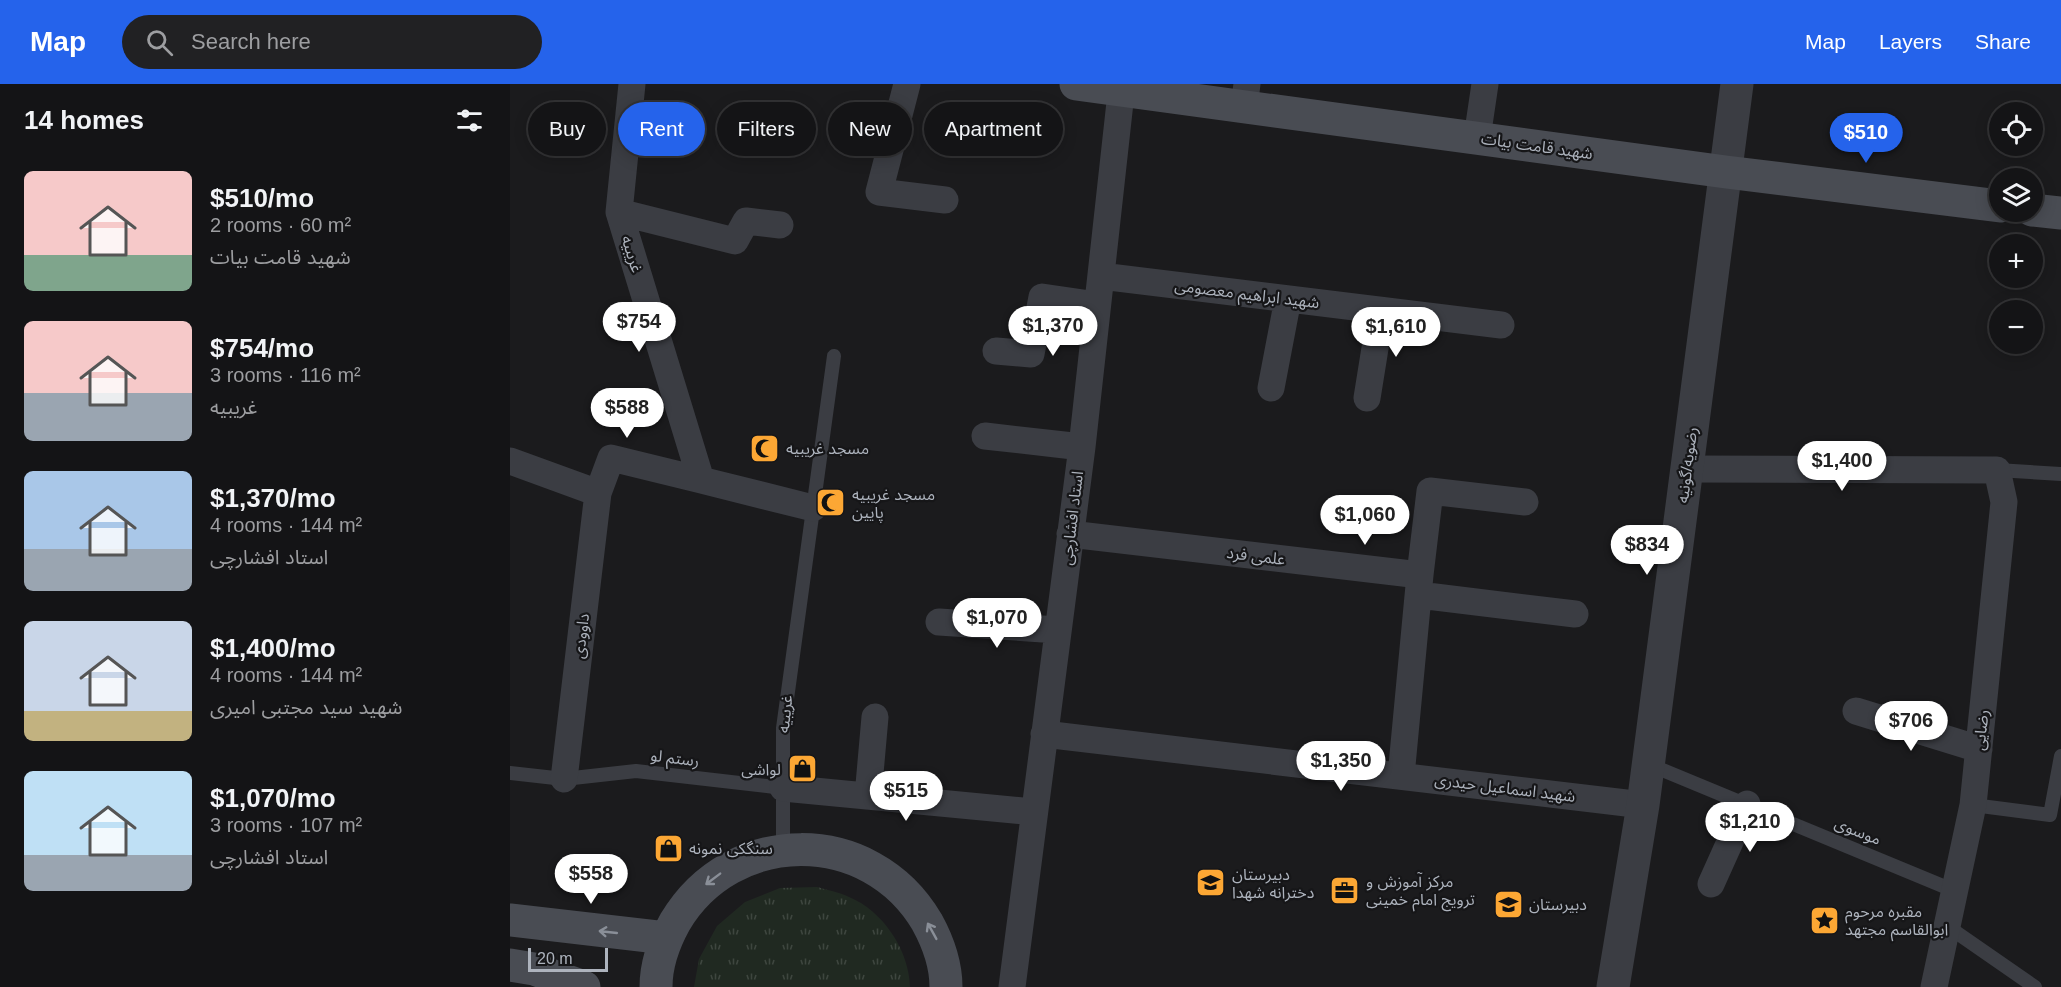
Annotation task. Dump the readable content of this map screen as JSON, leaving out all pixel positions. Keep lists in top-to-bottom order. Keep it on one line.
{"streets":{"main road":["شهید قامت بیات"],"street":["غریبیه","شهید ابراهیم معصومی","رضویه/گونیه","استاد افشارچی","علمی فرد","داوودی","رضایی","شهید اسماعیل حیدری"],"lane":["رستم لو","موسوی"]},"crossings":[["شهید قامت بیات","رضویه/گونیه"],["شهید قامت بیات","استاد افشارچی"],["غریبیه","داوودی"],["غریبیه","رستم لو"],["شهید ابراهیم معصومی","استاد افشارچی"],["رضویه/گونیه","شهید اسماعیل حیدری"],["رضویه/گونیه","موسوی"],["استاد افشارچی","علمی فرد"],["استاد افشارچی","شهید اسماعیل حیدری"],["داوودی","رستم لو"],["رضایی","موسوی"]],"places":{"mosque":["مسجد غریبیه","مسجد غریبیه پایین"],"shop":["لواشی","سنگکی نمونه"],"school or university":["دبیرستان دخترانه شهدا","دبیرستان"],"office":["مرکز آموزش و ترویج امام خمینی"],"place":["مقبره مرحوم ابوالقاسم مجتهد"]},"scale_bar":"20 m","page":{"header":"Map","search":"Search here","nav":["Map","Layers","Share"],"heading":"14 homes","map_buttons":["+","−"],"chip":["Buy","Rent","Filters","New","Apartment"],"price":["$510","$754","$1,370","$1,610","$588","$1,400","$1,060","$834","$1,070","$706","$1,350","$515","$1,210","$558"],"list":[{"name":"$510/mo","note":"2 rooms · 60 m² · شهید قامت بیات"},{"name":"$754/mo","note":"3 rooms · 116 m² · غریبیه"},{"name":"$1,370/mo","note":"4 rooms · 144 m² · استاد افشارچی"},{"name":"$1,400/mo","note":"4 rooms · 144 m² · شهید سید مجتبی امیری"},{"name":"$1,070/mo","note":"3 rooms · 107 m² · استاد افشارچی"}],"scale":"20 m"}}
